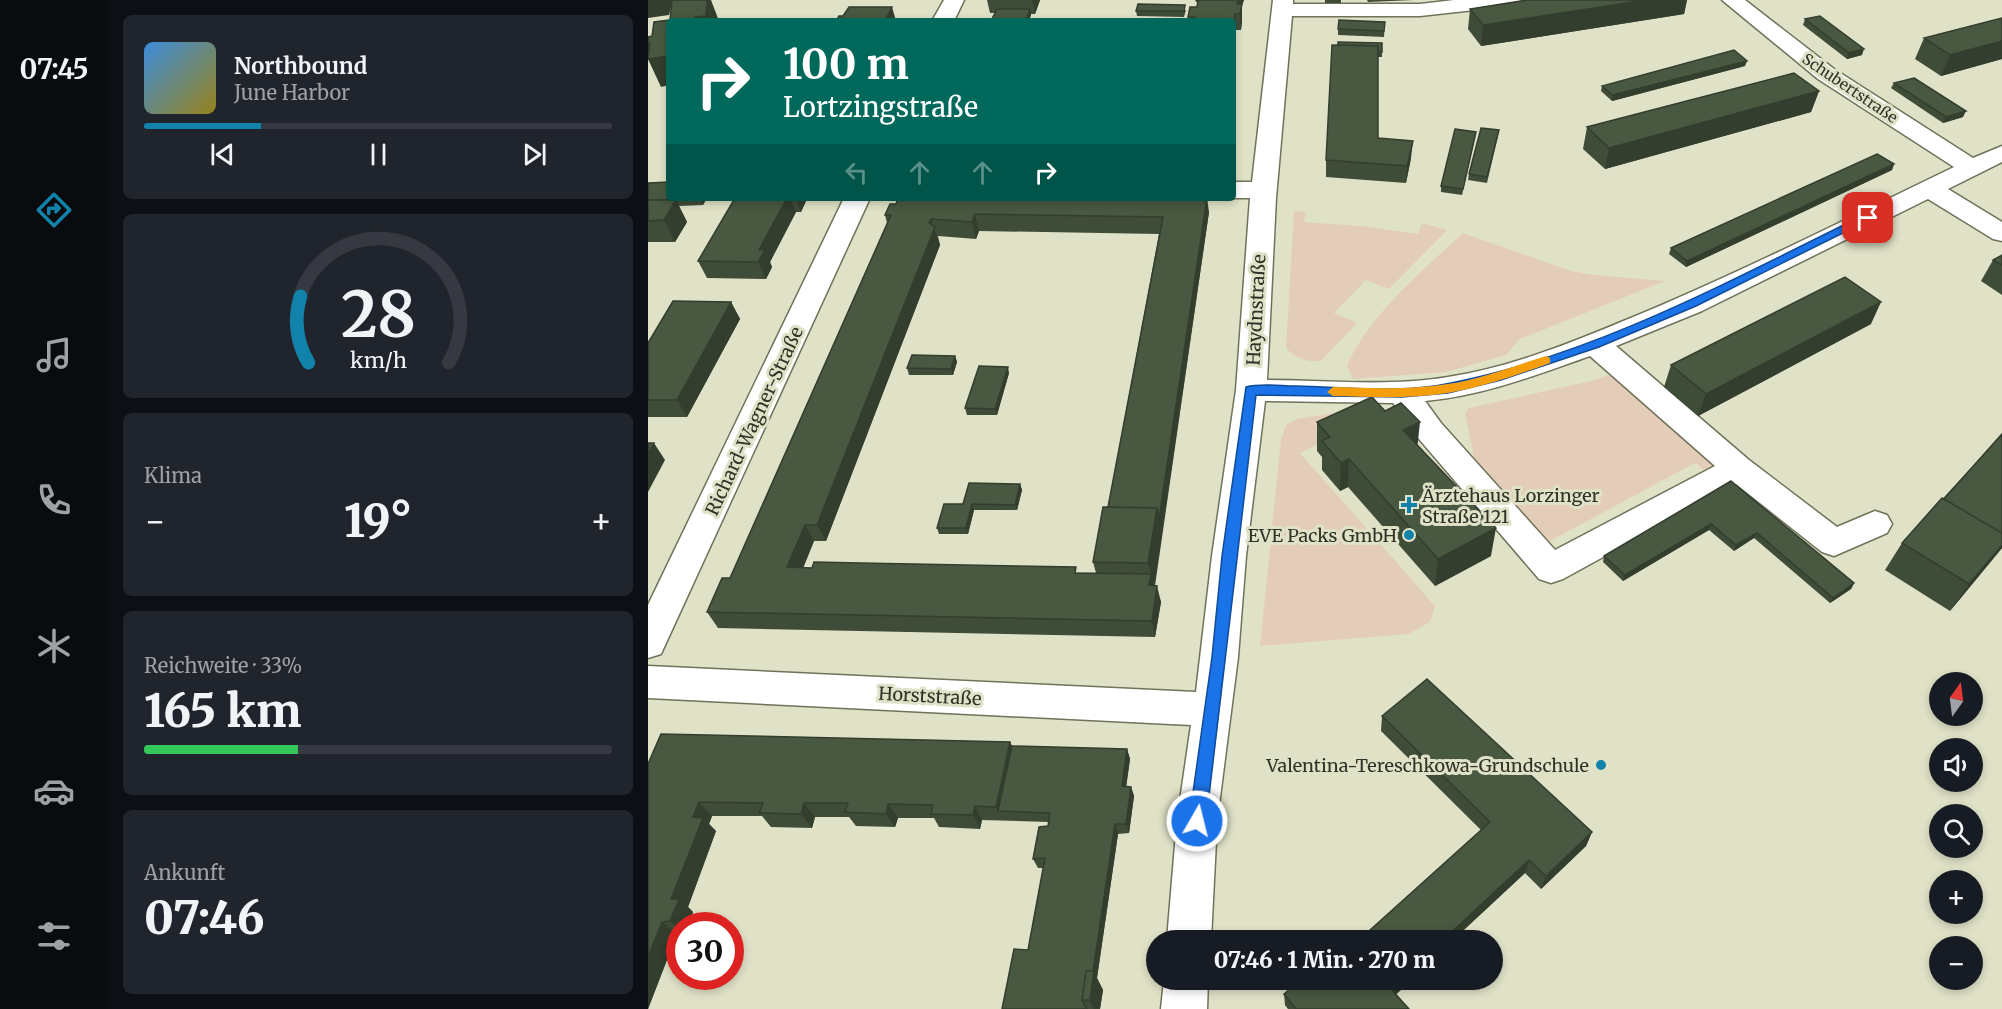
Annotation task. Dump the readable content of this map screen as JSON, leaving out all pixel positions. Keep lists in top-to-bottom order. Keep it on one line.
{"streets":{"street":["Schubertstraße","Haydnstraße","Richard-Wagner-Straße","Horststraße"]},"crossings":[["Haydnstraße","Horststraße"]],"places":{"health":["Ärztehaus Lorzinger Straße 121"],"other":["EVE Packs GmbH","Valentina-Tereschkowa-Grundschule"]},"north":"top","page":{"tabs":"07:45","turn":["100 m","Lortzingstraße"],"song":["Northbound","June Harbor"],"tile":["Klima",["Reichweite · 33%","165 km"],["Ankunft","07:46"]],"heat":["−","19°","+"],"map_buttons":["+","−"],"limit":"30","trip":"07:46 · 1 Min. · 270 m","gauge":["28","km/h"]}}
